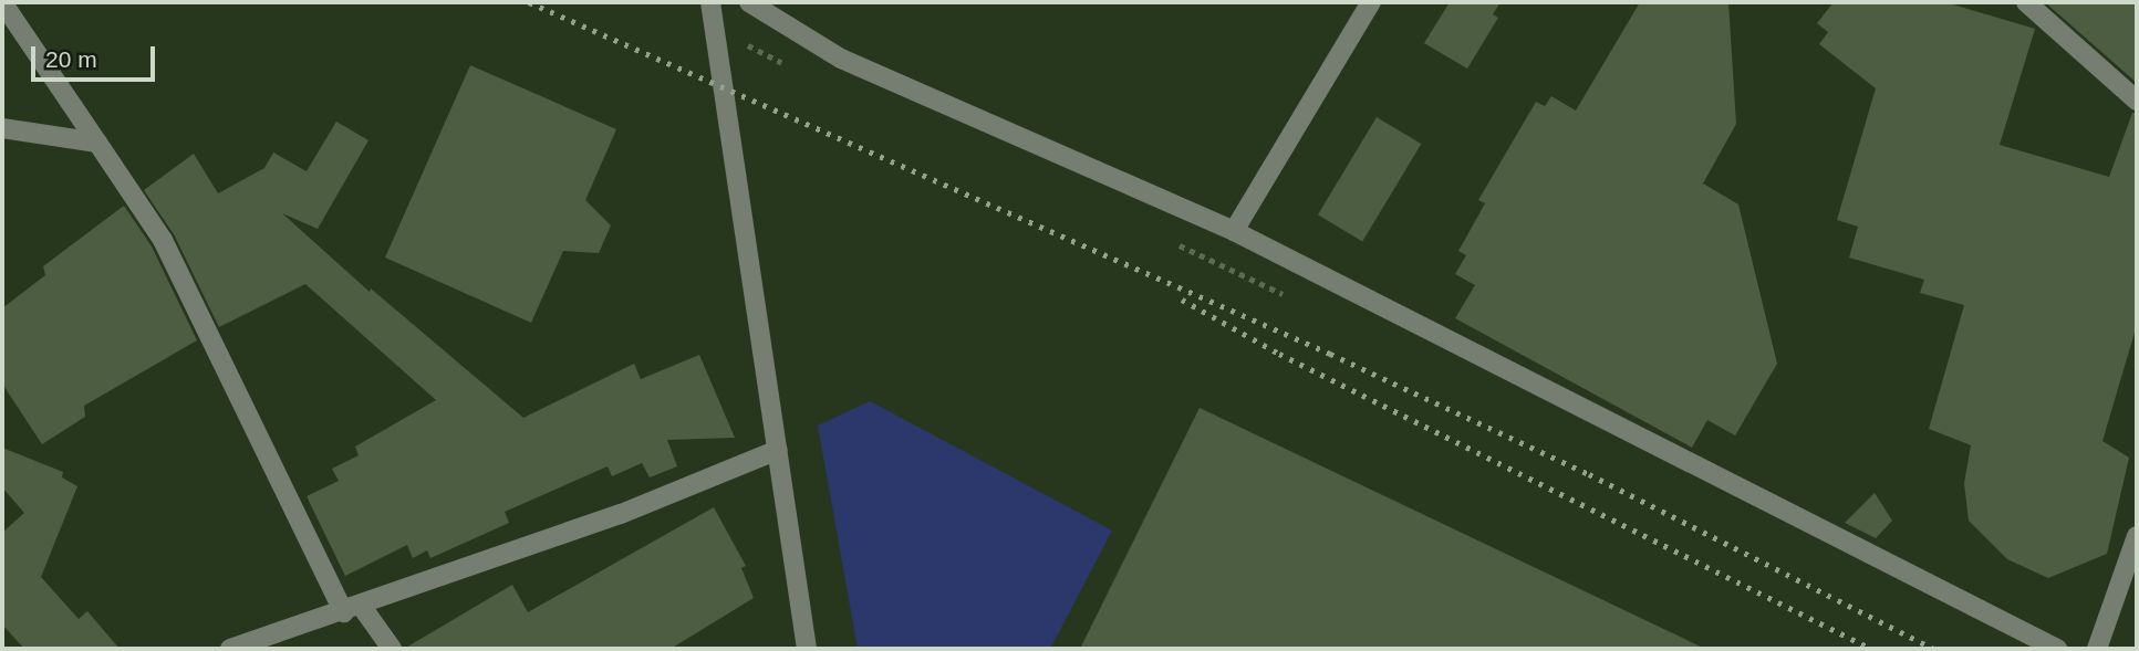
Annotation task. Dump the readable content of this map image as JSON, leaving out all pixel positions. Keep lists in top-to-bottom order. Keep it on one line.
{"scale_bar":"20 m"}
